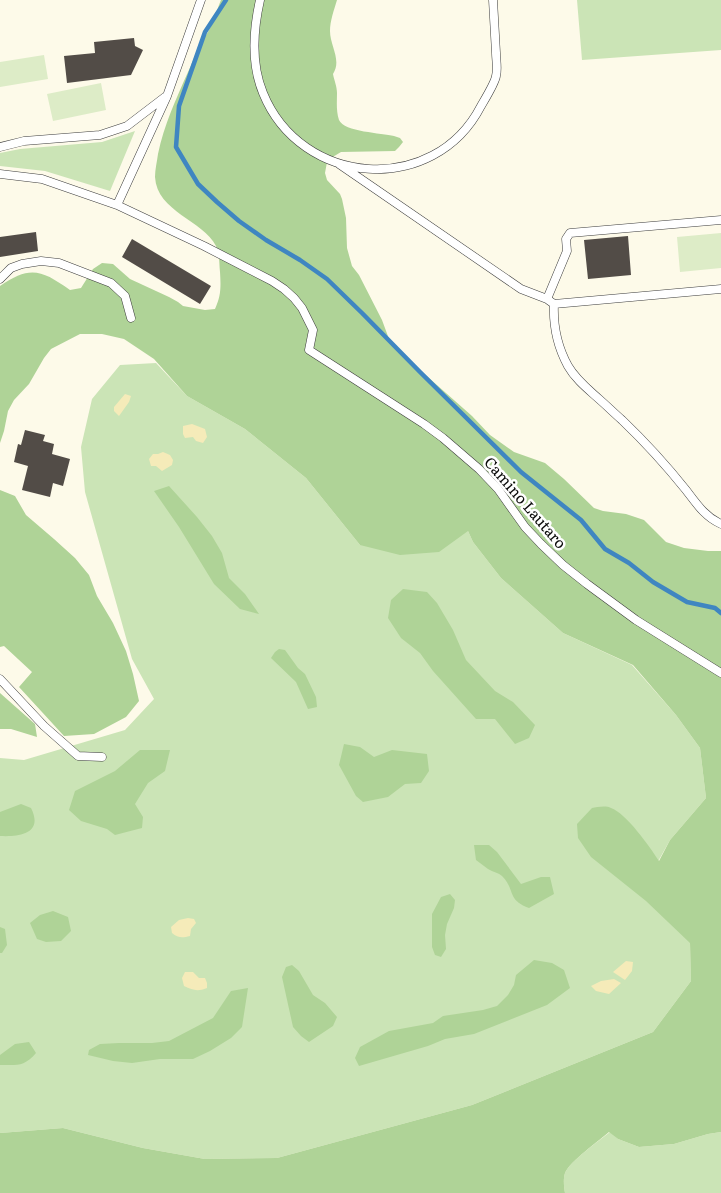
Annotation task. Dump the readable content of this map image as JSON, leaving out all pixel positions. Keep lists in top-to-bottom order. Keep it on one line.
{"streets":{"lane":["Camino Lautaro"]}}
